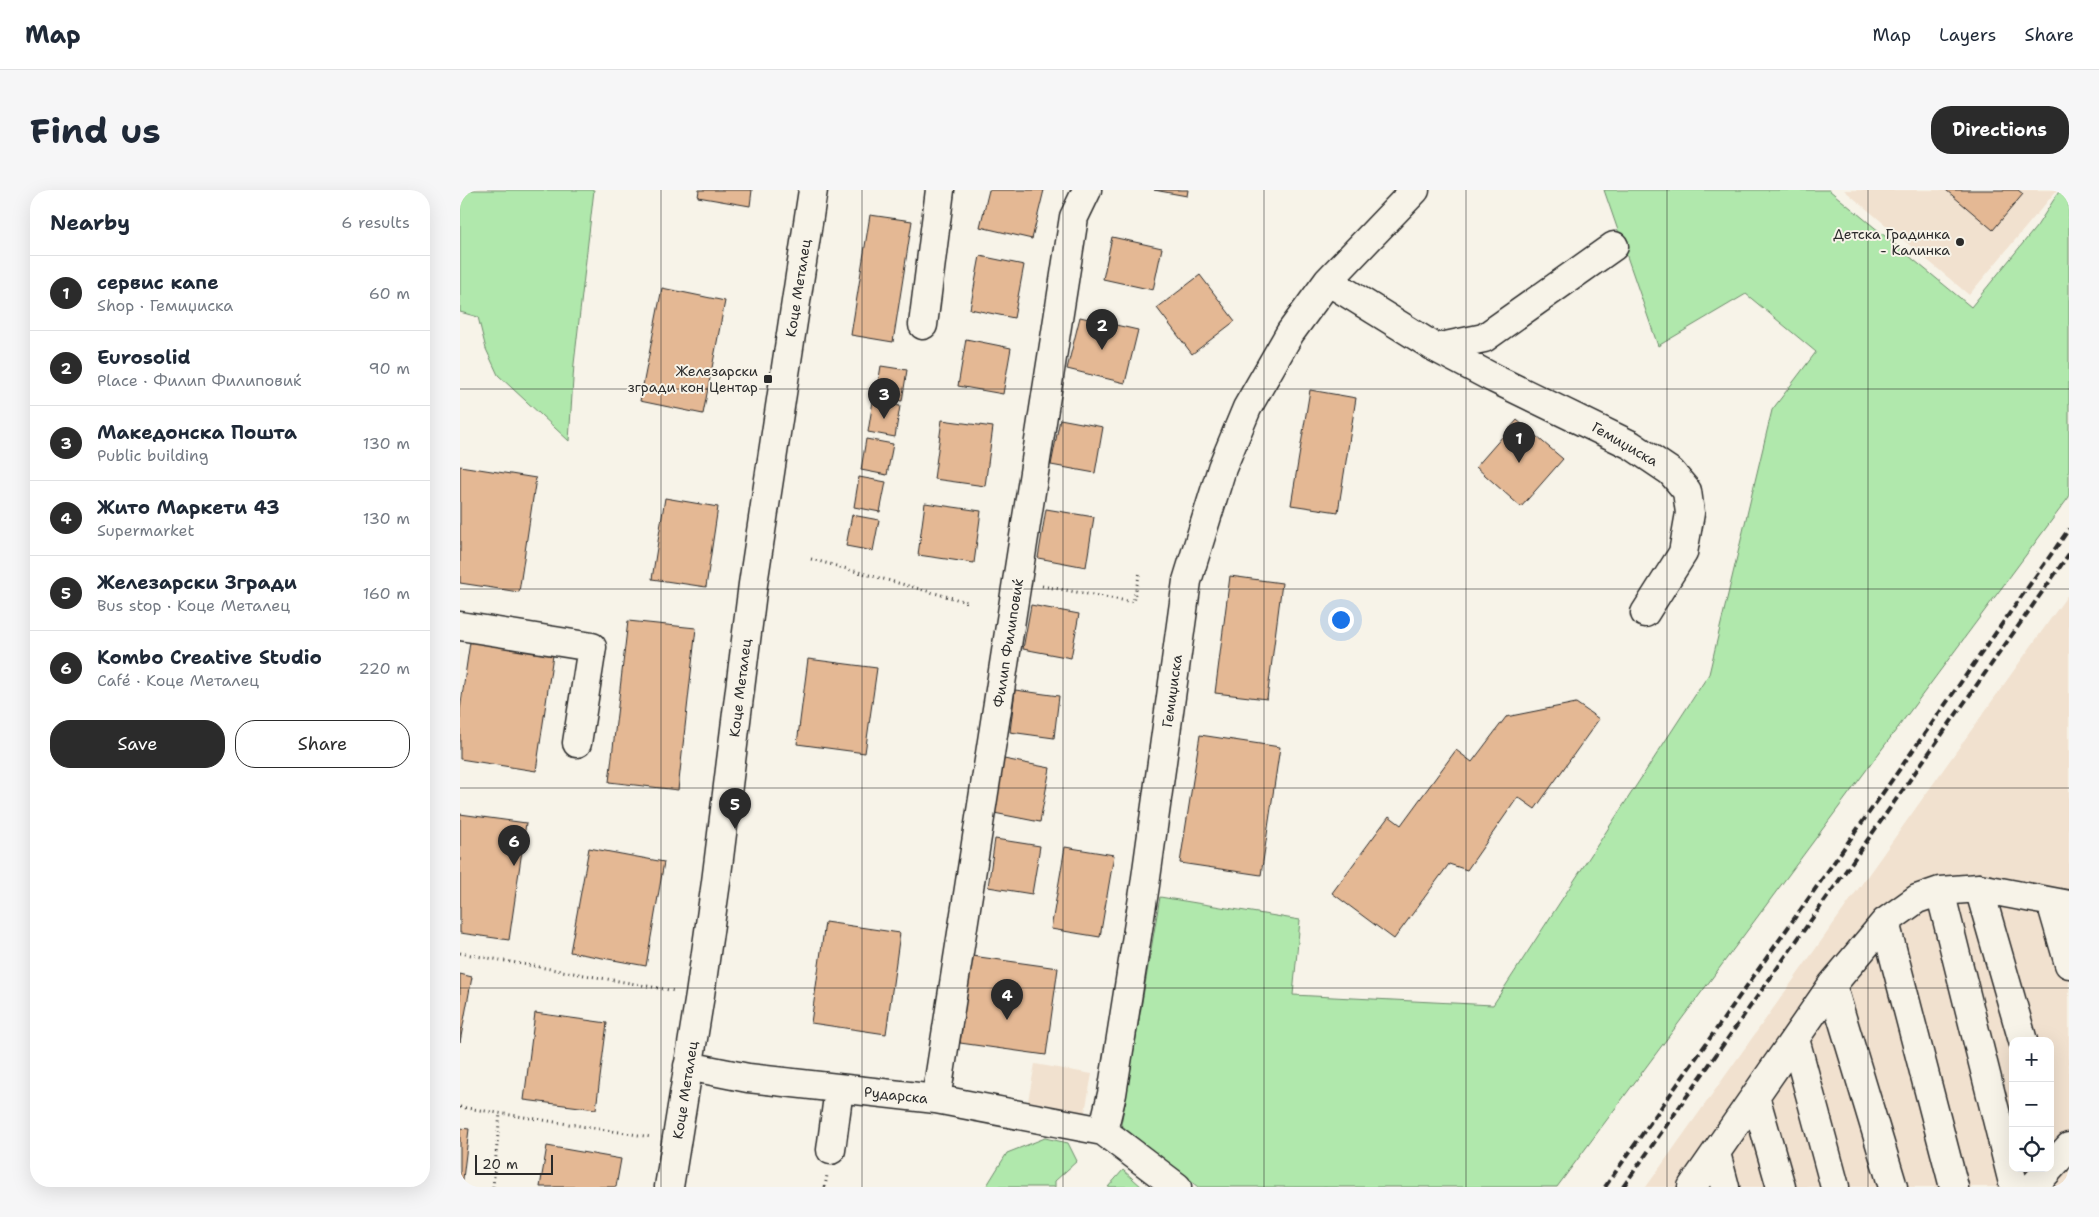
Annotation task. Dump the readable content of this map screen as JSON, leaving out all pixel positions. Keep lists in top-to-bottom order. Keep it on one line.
{"streets":{"street":["Коце Металец","Гемиџиска","Филип Филиповиќ","Рударска"]},"crossings":[["Коце Металец","Рударска"],["Гемиџиска","Рударска"],["Филип Филиповиќ","Рударска"]],"places":{"other":["Детска Градинка - Калинка"],"transit":["Железарски згради кон Центар"]},"scale_bar":"20 m","page":{"header":"Map","nav":["Map","Layers","Share"],"buttons":["Directions",["Save","Share"]],"title":"Find us","heading":["Nearby","6 results"],"list":[{"mark":"1","name":"сервис капе","note":"Shop · Гемиџиска","value":"60 m"},{"mark":"2","name":"Eurosolid","note":"Place · Филип Филиповиќ","value":"90 m"},{"mark":"3","name":"Македонска Пошта","note":"Public building","value":"130 m"},{"mark":"4","name":"Жито Маркети 43","note":"Supermarket","value":"130 m"},{"mark":"5","name":"Железарски Згради","note":"Bus stop · Коце Металец","value":"160 m"},{"mark":"6","name":"Kombo Creative Studio","note":"Café · Коце Металец","value":"220 m"}],"pins":["2","3","1","5","6","4"],"map_buttons":["+","−"],"scale":"20 m"}}
